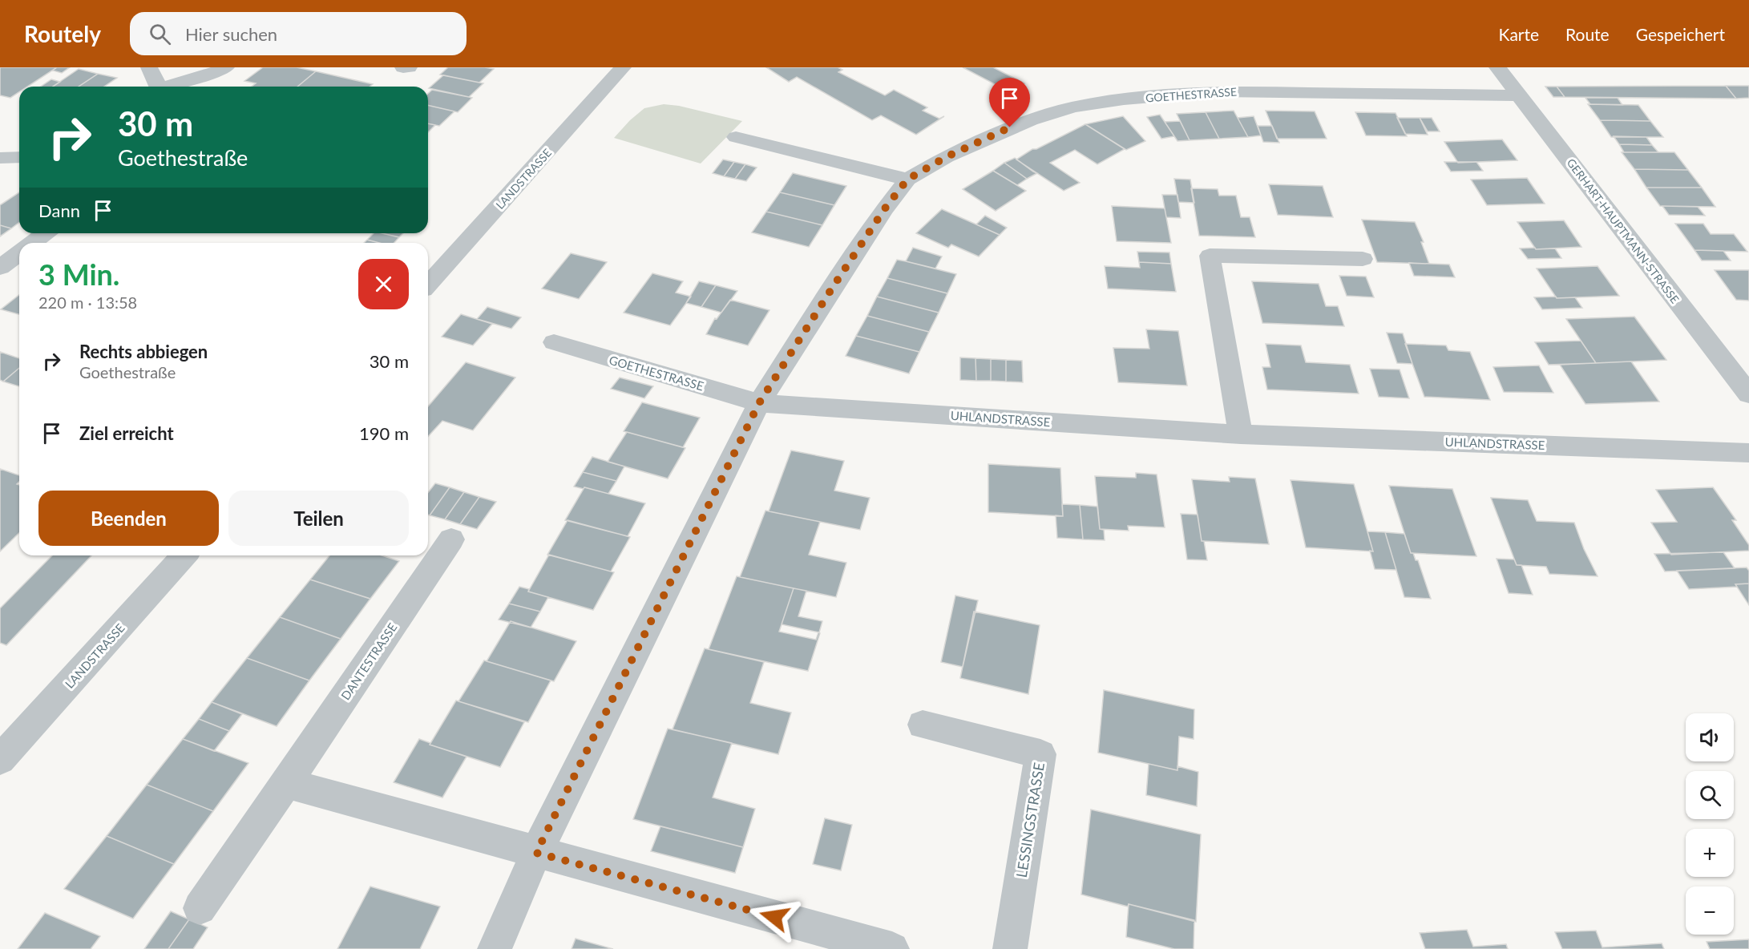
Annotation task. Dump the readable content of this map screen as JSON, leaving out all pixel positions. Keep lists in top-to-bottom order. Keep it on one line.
{"streets":{"street":["GOETHESTRASSE","LANDSTRASSE","GERHART-HAUPTMANN-STRASSE","UHLANDSTRASSE","DANTESTRASSE","LESSINGSTRASSE"]},"crossings":[["GOETHESTRASSE","GERHART-HAUPTMANN-STRASSE"],["GOETHESTRASSE","UHLANDSTRASSE"]],"page":{"header":"Routely","search":"Hier suchen","nav":["Karte","Route","Gespeichert"],"turn":["30 m","Goethestraße"],"then":"Dann","heading":["3 Min.","220 m · 13:58"],"list":[{"name":"Rechts abbiegen","note":"Goethestraße","value":"30 m"},{"name":"Ziel erreicht","value":"190 m"}],"buttons":["Beenden","Teilen"],"map_buttons":["+","−"]}}
